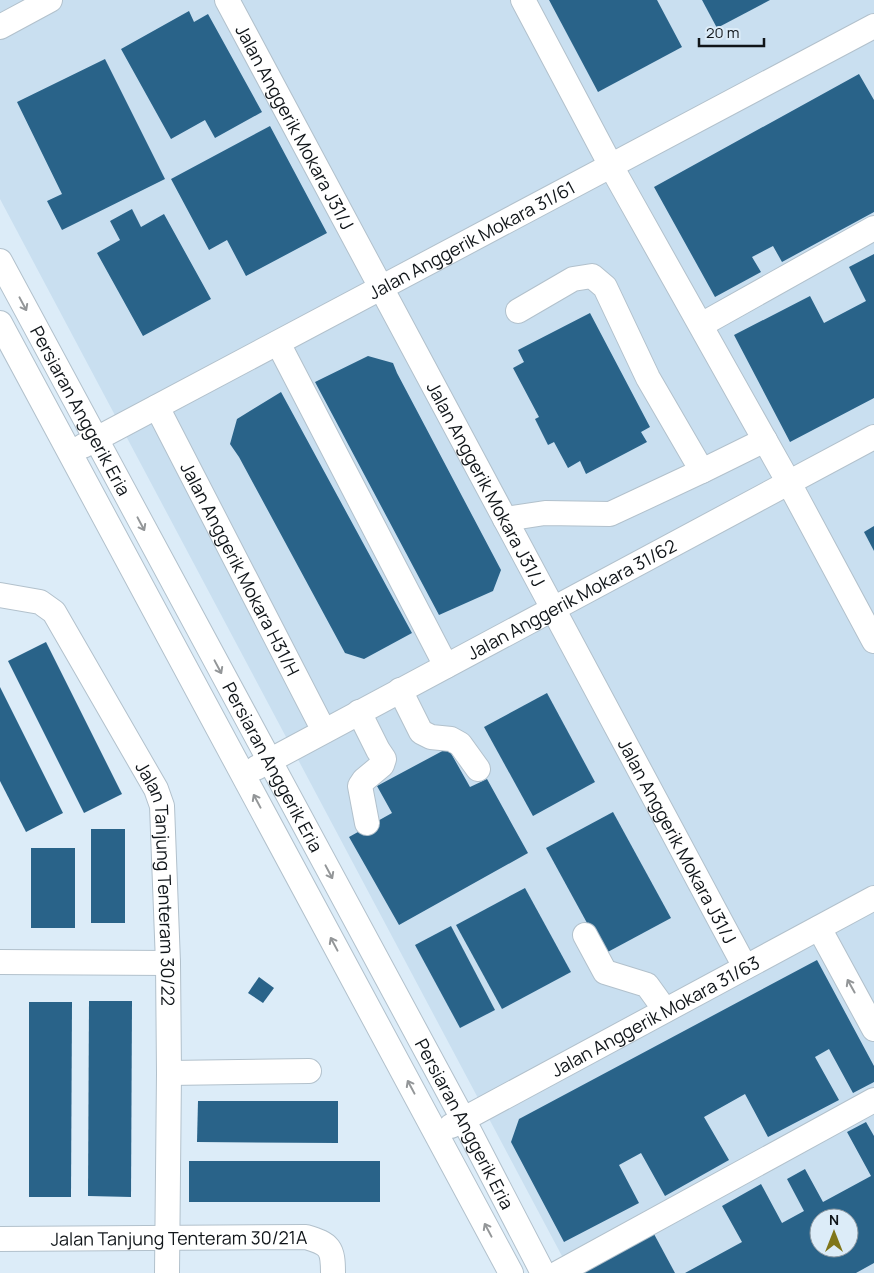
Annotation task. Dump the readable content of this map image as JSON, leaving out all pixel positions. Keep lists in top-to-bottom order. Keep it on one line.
{"streets":{"street":["Jalan Anggerik Mokara J31/J","Jalan Anggerik Mokara 31/61","Persiaran Anggerik Eria","Jalan Anggerik Mokara H31/H","Jalan Anggerik Mokara 31/62","Jalan Tanjung Tenteram 30/22","Jalan Anggerik Mokara 31/63","Jalan Tanjung Tenteram 30/21A"]},"crossings":[["Jalan Anggerik Mokara J31/J","Jalan Anggerik Mokara 31/61"],["Jalan Anggerik Mokara J31/J","Jalan Anggerik Mokara 31/62"],["Jalan Anggerik Mokara J31/J","Jalan Anggerik Mokara 31/63"],["Jalan Anggerik Mokara 31/61","Persiaran Anggerik Eria"],["Jalan Anggerik Mokara 31/61","Jalan Anggerik Mokara H31/H"],["Persiaran Anggerik Eria","Jalan Anggerik Mokara 31/62"],["Persiaran Anggerik Eria","Jalan Anggerik Mokara 31/63"],["Jalan Anggerik Mokara H31/H","Jalan Anggerik Mokara 31/62"],["Jalan Tanjung Tenteram 30/22","Jalan Tanjung Tenteram 30/21A"]],"scale_bar":"20 m","north":"top"}
